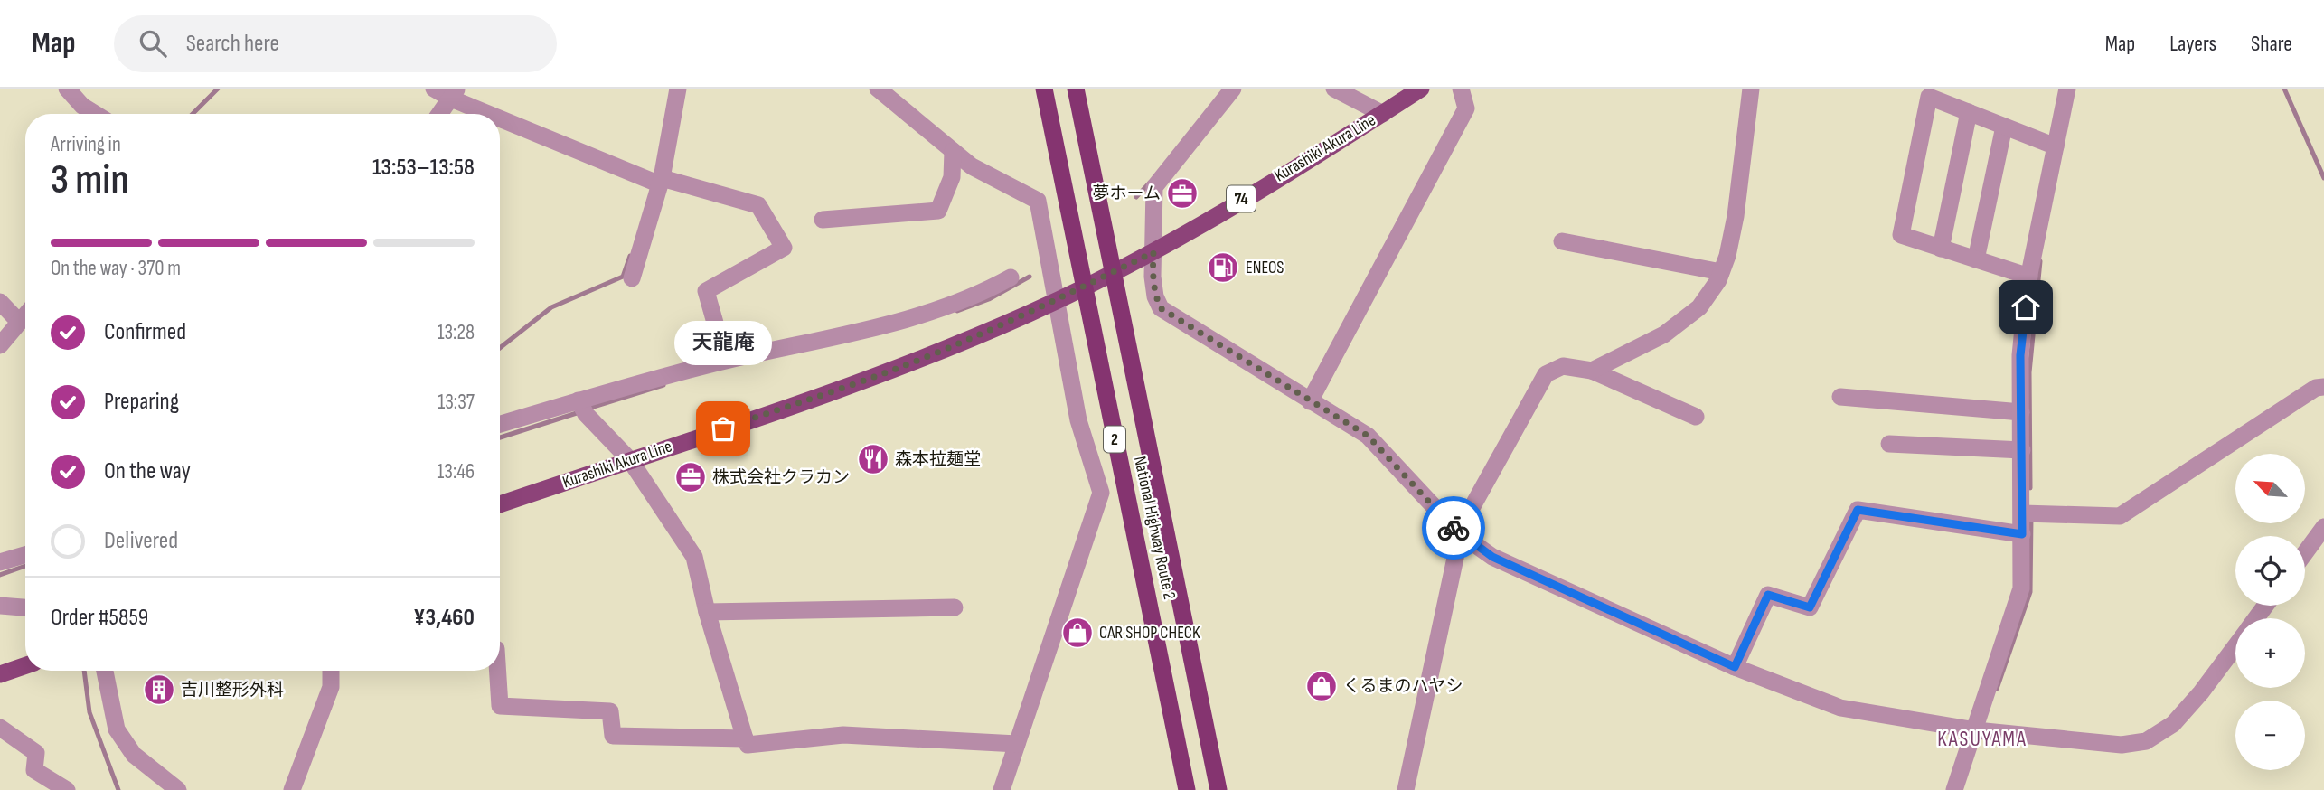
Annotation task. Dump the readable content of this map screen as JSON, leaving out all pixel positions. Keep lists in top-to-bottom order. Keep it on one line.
{"streets":{"highway":["2","National Highway Route 2"],"main road":["Kurashiki Akura Line","74"]},"crossings":[["Kurashiki Akura Line","National Highway Route 2"]],"districts":["KASUYAMA"],"places":{"office":["夢ホーム","株式会社クラカン"],"fuel station":["ENEOS"],"other":["天龍庵"],"restaurant":["森本拉麺堂"],"shop":["CAR SHOP CHECK","くるまのハヤシ"],"building":["吉川整形外科"]},"north":"top left","page":{"header":"Map","search":"Search here","nav":["Map","Layers","Share"],"heading":["3 min","Arriving in","13:53–13:58"],"panel":["Order #5859","¥3,460"],"bar":"On the way · 370 m","list":[["Confirmed","13:28"],["Preparing","13:37"],["On the way","13:46"],"Delivered"],"bubble":"天龍庵","map_buttons":["+","−"]}}
